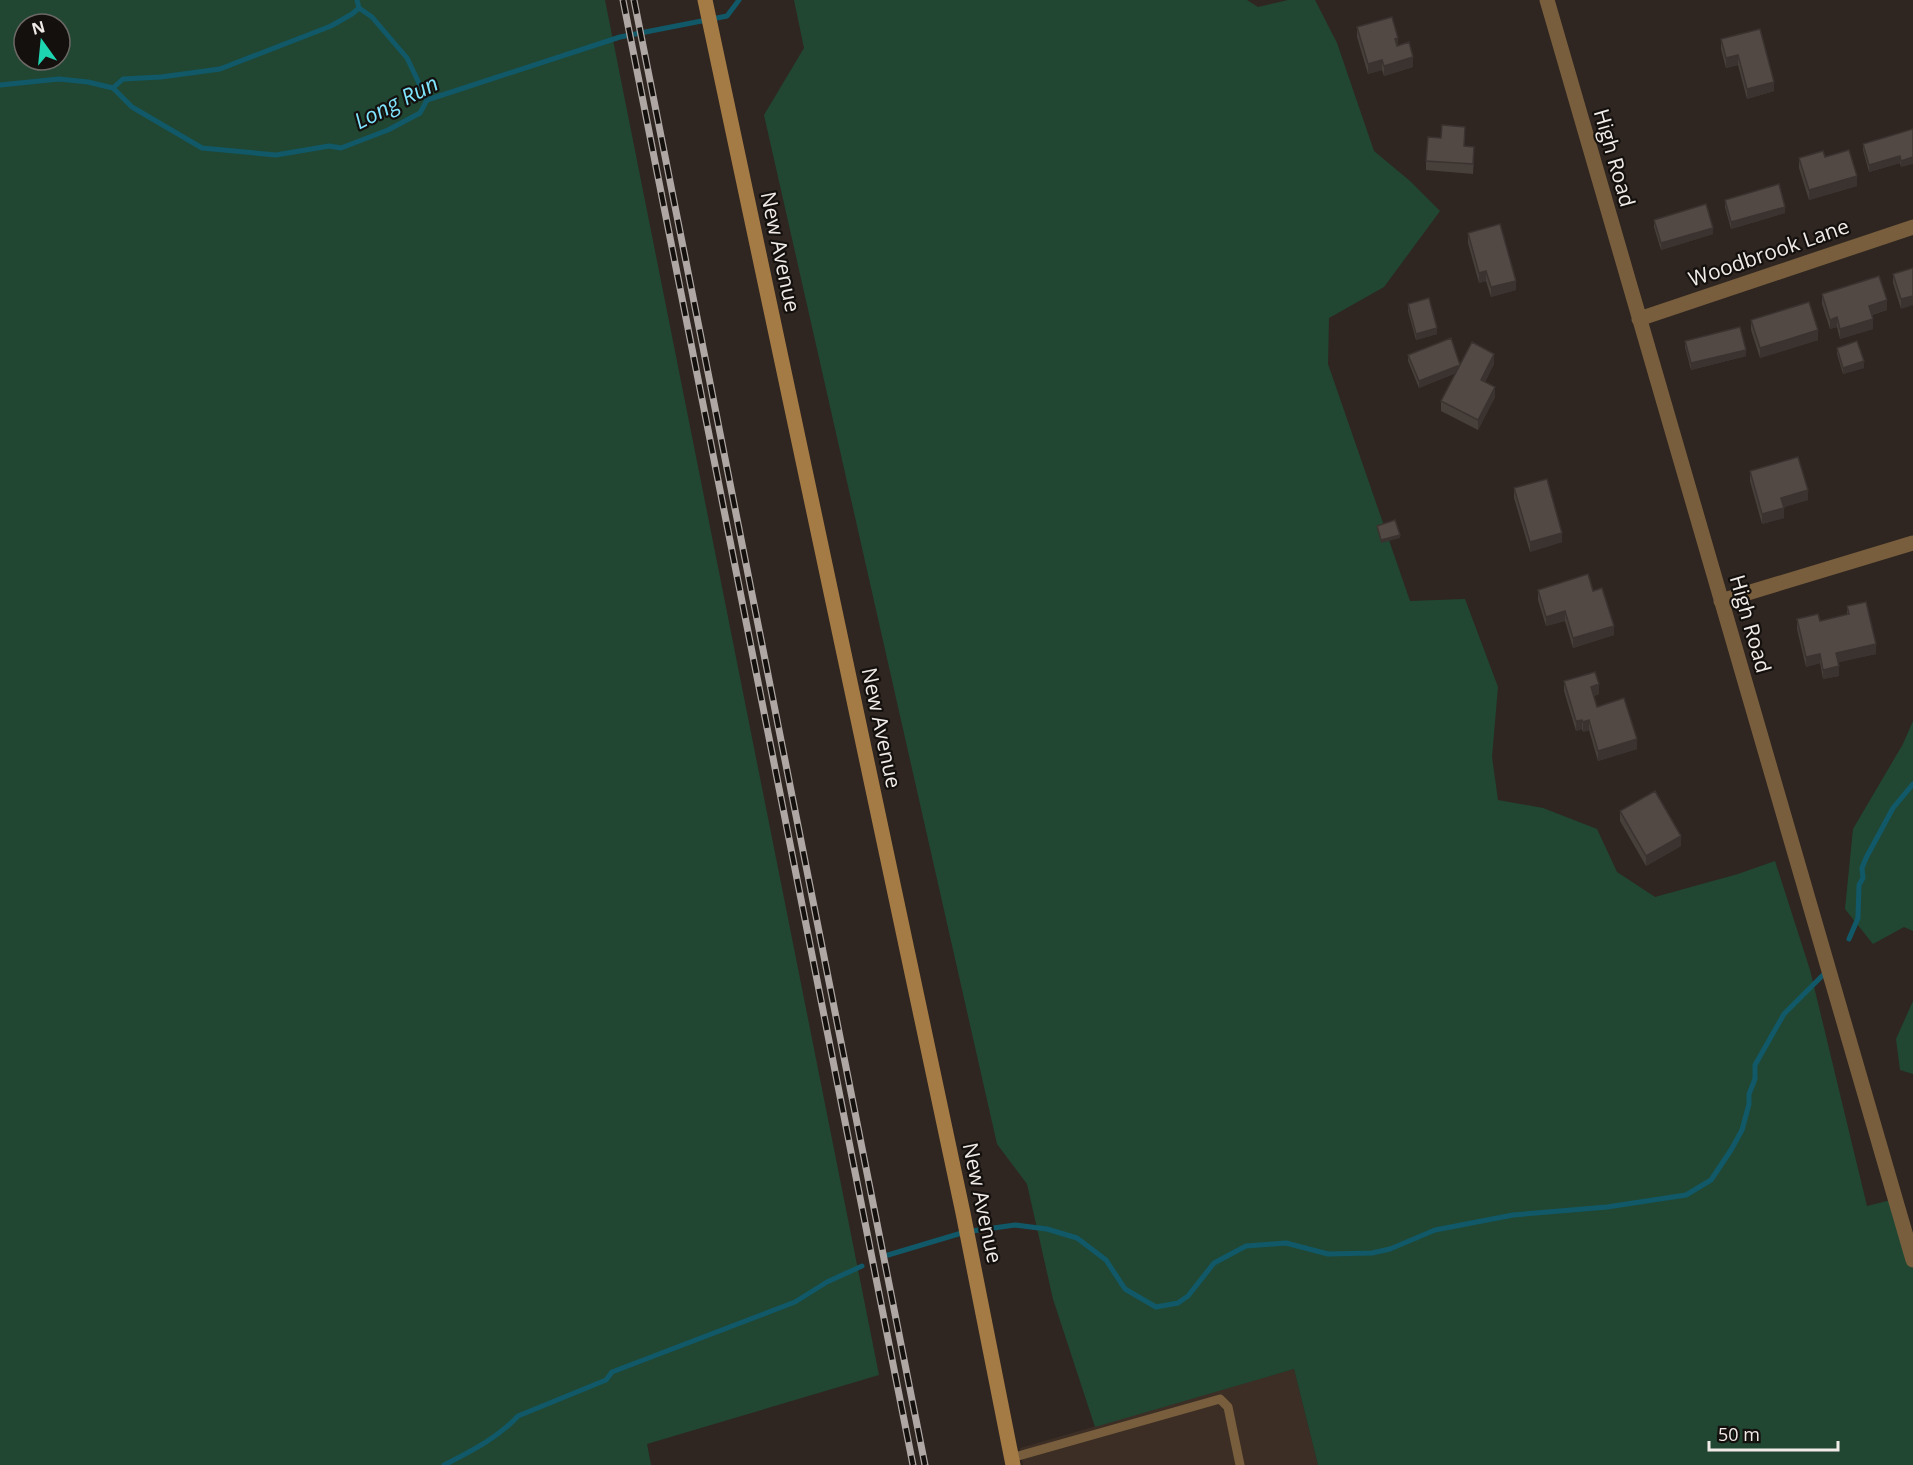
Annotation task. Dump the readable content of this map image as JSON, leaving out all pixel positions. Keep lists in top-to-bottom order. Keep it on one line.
{"streets":{"main road":["New Avenue"],"street":["High Road","Woodbrook Lane"]},"crossings":[["High Road","Woodbrook Lane"]],"water":["Long Run"],"scale_bar":"50 m","north":"top"}
